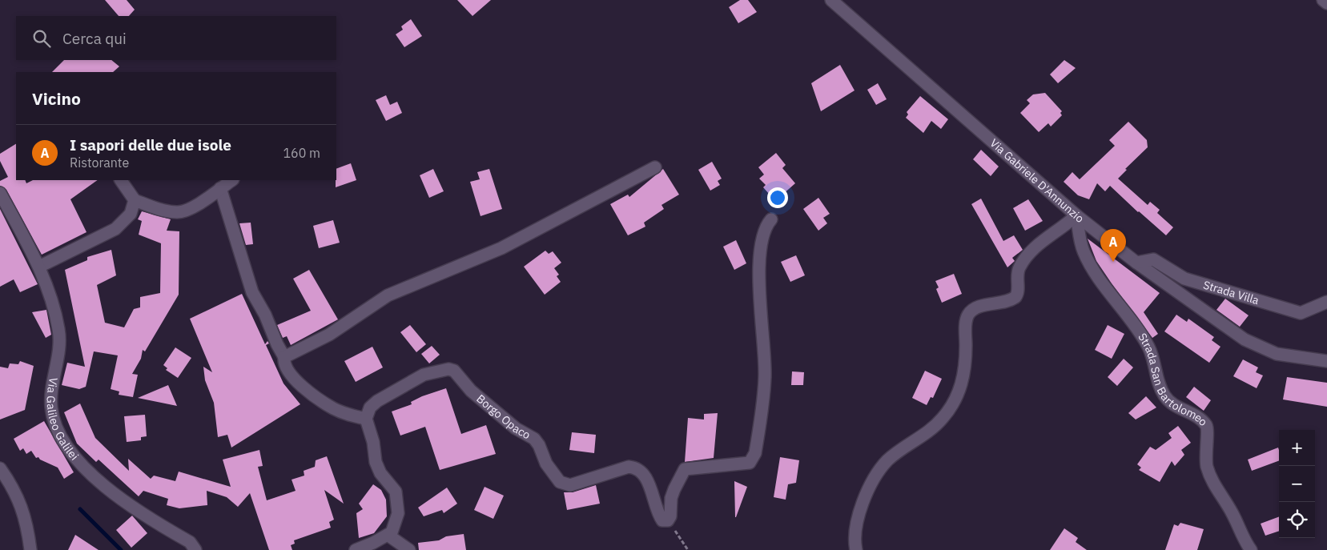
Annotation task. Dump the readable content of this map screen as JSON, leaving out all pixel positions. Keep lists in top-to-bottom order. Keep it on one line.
{"streets":{"street":["Via Gabriele D'Annunzio","Strada Villa","Strada San Bartolomeo","Borgo Opaco","Via Galileo Galilei"]},"crossings":[["Via Gabriele D'Annunzio","Strada Villa"],["Via Gabriele D'Annunzio","Strada San Bartolomeo"]],"page":{"search":"Cerca qui","heading":"Vicino","list":[{"mark":"A","name":"I sapori delle due isole","note":"Ristorante","value":"160 m"}],"pins":"A","map_buttons":["+","−"]}}
